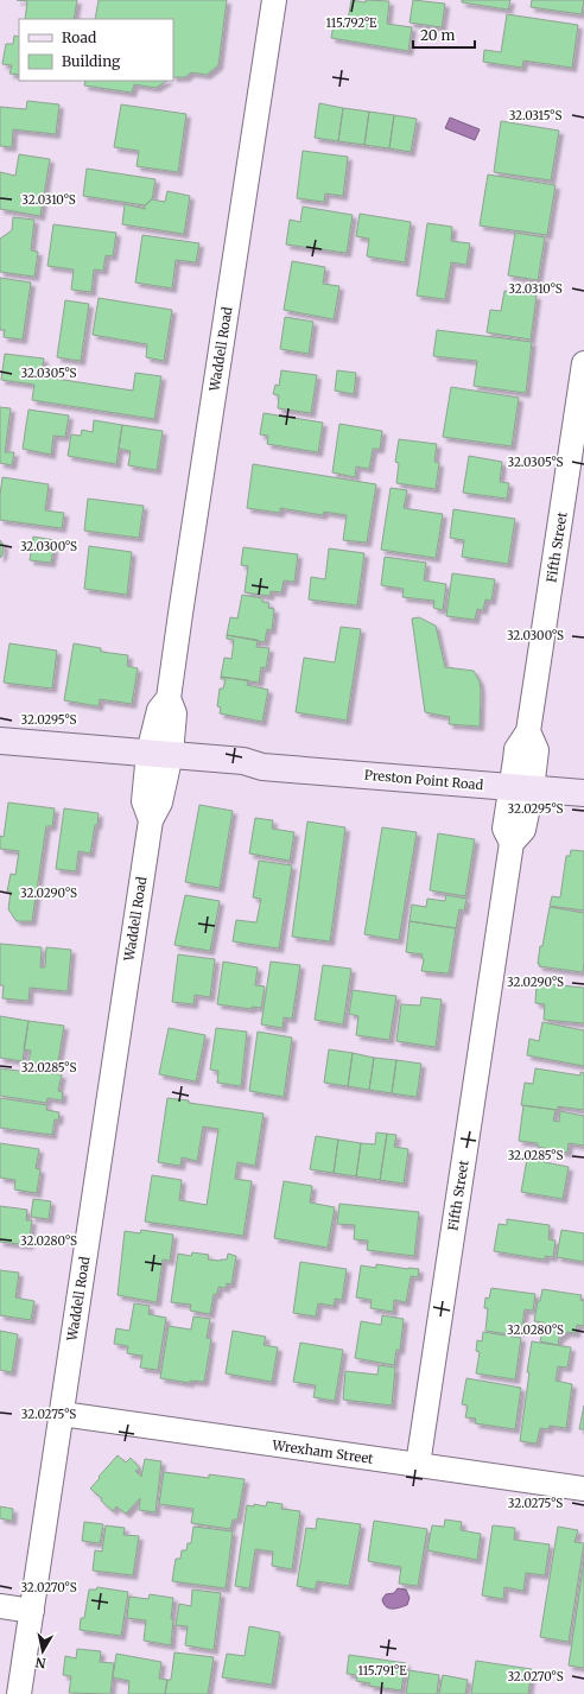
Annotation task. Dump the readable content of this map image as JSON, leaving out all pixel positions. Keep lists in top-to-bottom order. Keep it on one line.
{"streets":{"main road":["Preston Point Road"],"street":["Waddell Road","Fifth Street","Wrexham Street"]},"crossings":[["Waddell Road","Preston Point Road"],["Waddell Road","Wrexham Street"],["Fifth Street","Preston Point Road"],["Fifth Street","Wrexham Street"]],"legend":["Road","Building"],"scale_bar":"20 m","north":"bottom","coordinates":["115.792°E","32.0315°S","32.0310°S","32.0305°S","32.0300°S","32.0295°S","32.0290°S","32.0285°S","32.0280°S","32.0275°S","32.0270°S","115.791°E"]}
